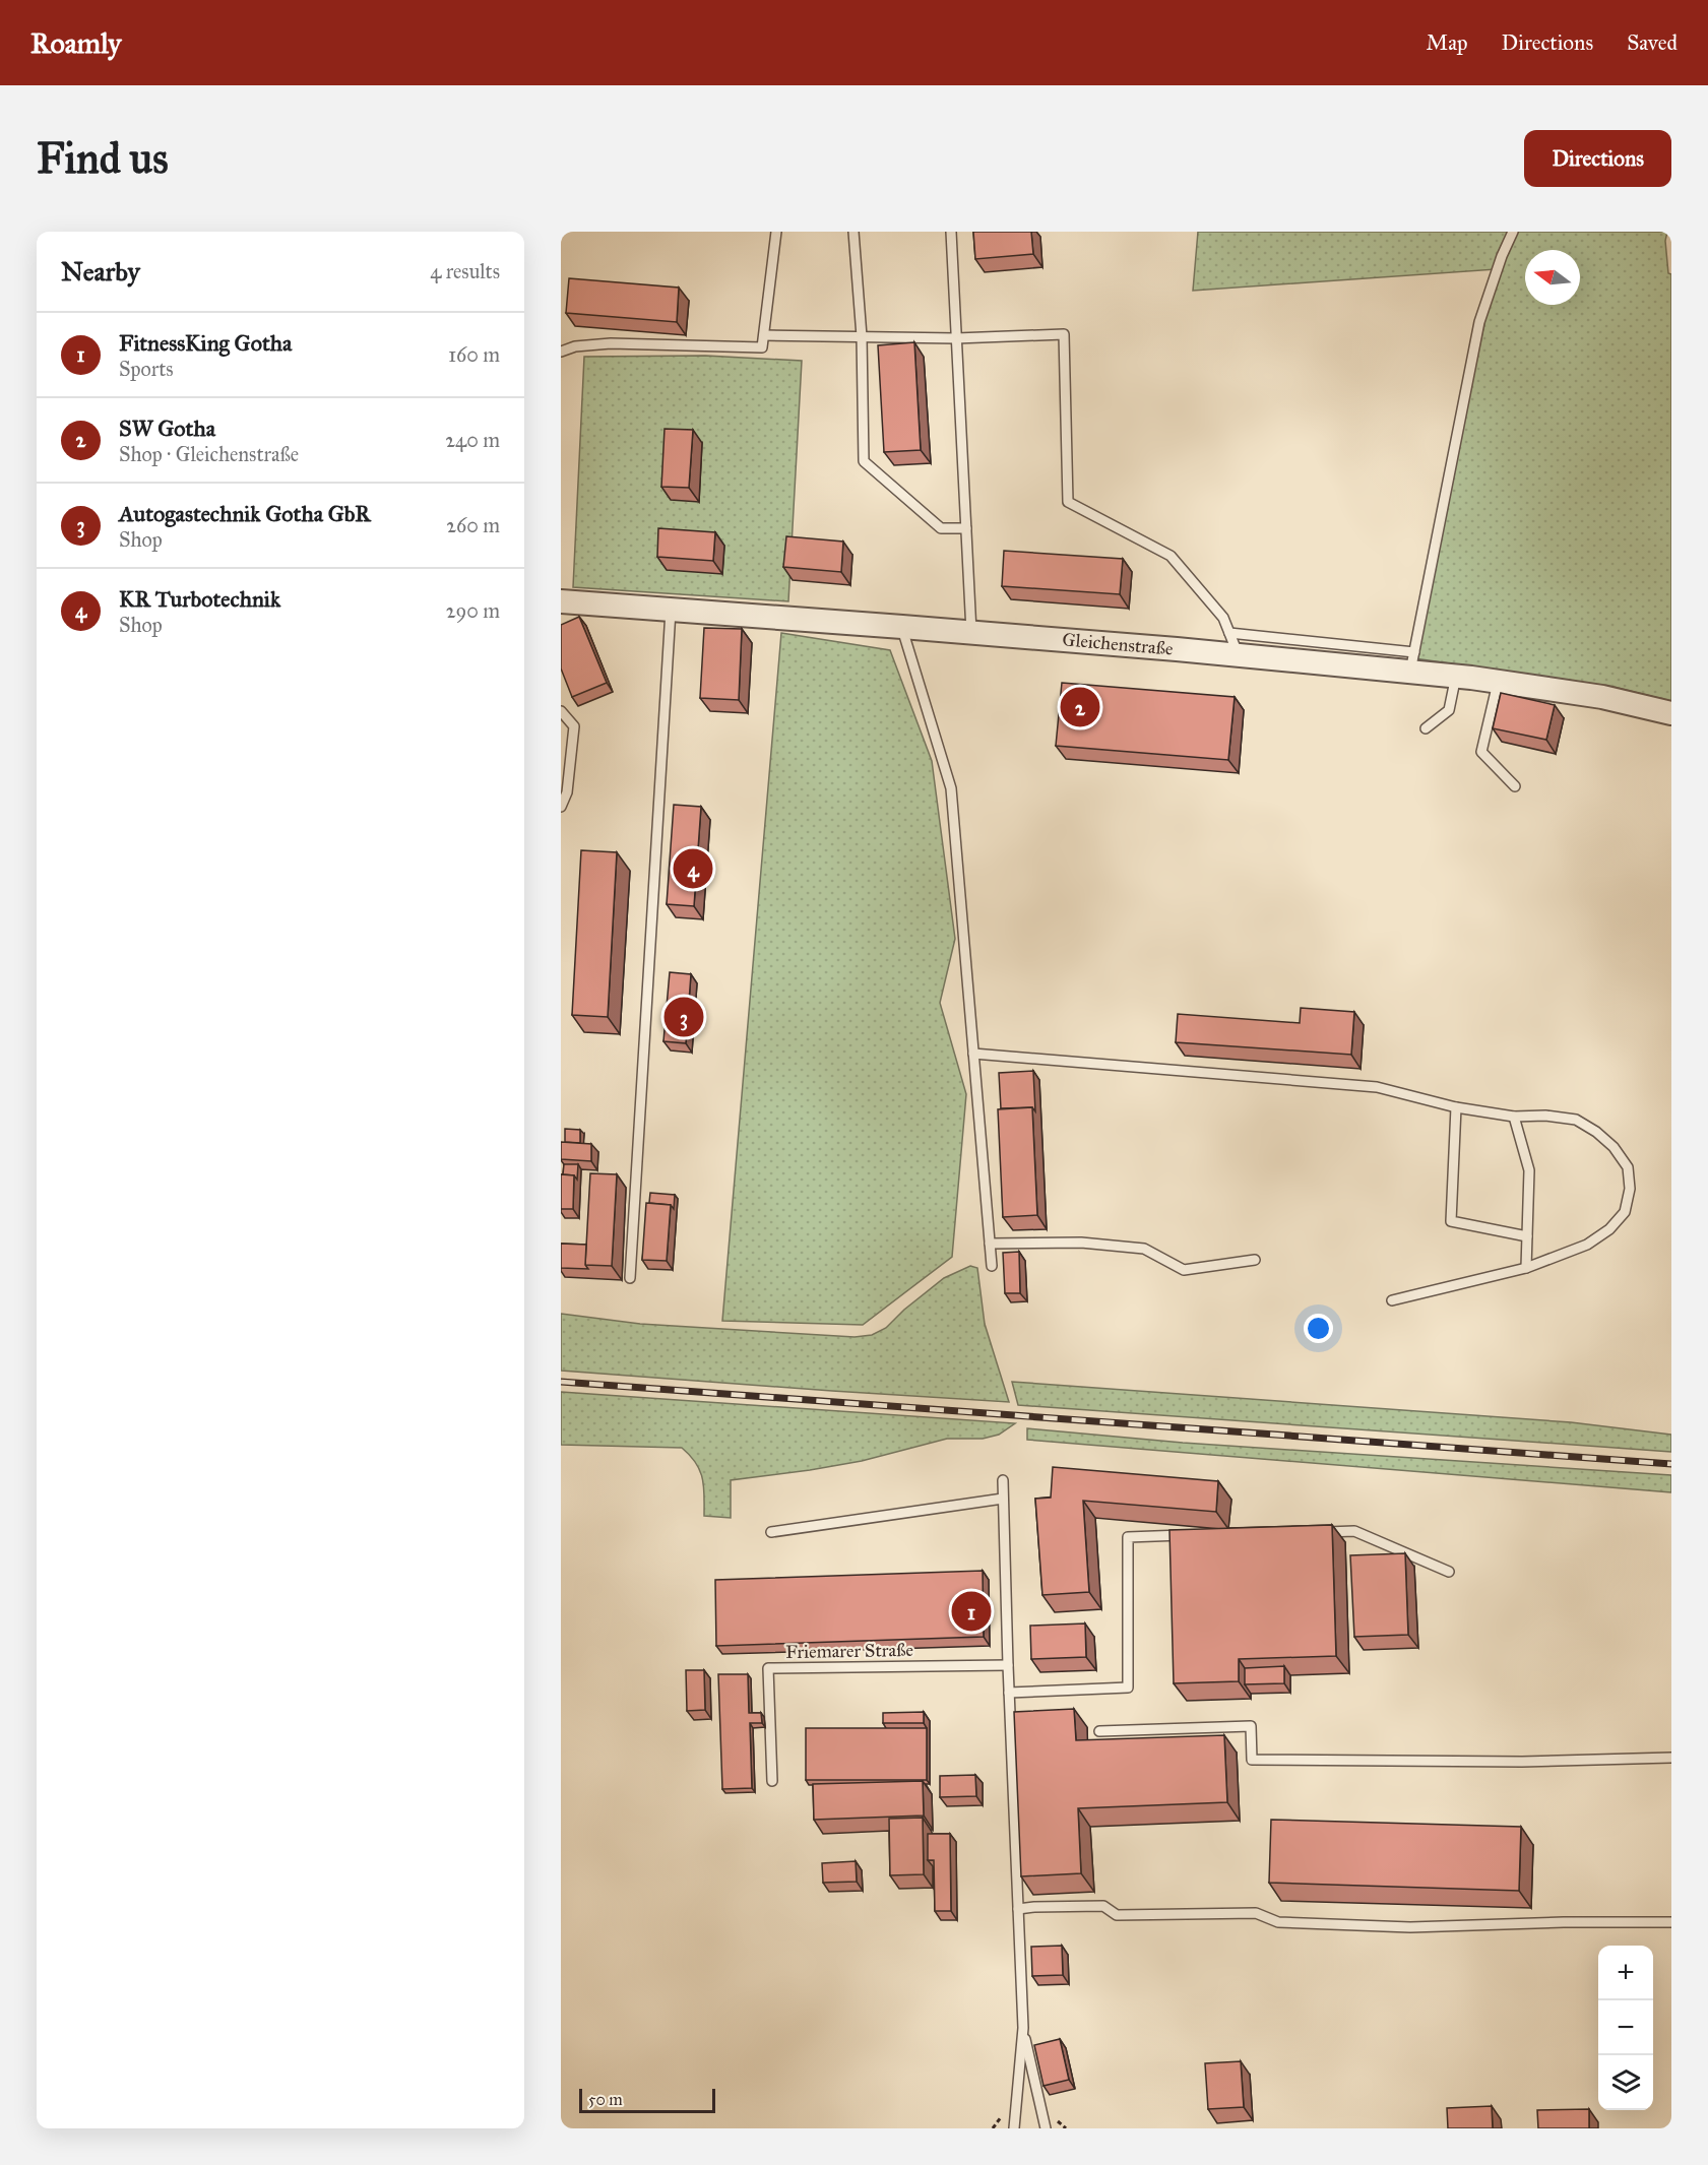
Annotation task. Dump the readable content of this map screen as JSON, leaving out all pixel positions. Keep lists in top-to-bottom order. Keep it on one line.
{"streets":{"street":["Gleichenstraße"],"lane":["Friemarer Straße"]},"scale_bar":"50 m","north":"left","page":{"header":"Roamly","nav":["Map","Directions","Saved"],"buttons":"Directions","title":"Find us","heading":["Nearby","4 results"],"list":[{"mark":"1","name":"FitnessKing Gotha","note":"Sports","value":"160 m"},{"mark":"2","name":"SW Gotha","note":"Shop · Gleichenstraße","value":"240 m"},{"mark":"3","name":"Autogastechnik Gotha GbR","note":"Shop","value":"260 m"},{"mark":"4","name":"KR Turbotechnik","note":"Shop","value":"290 m"}],"pins":["2","4","3","1"],"map_buttons":["+","−"],"scale":"50 m"}}
